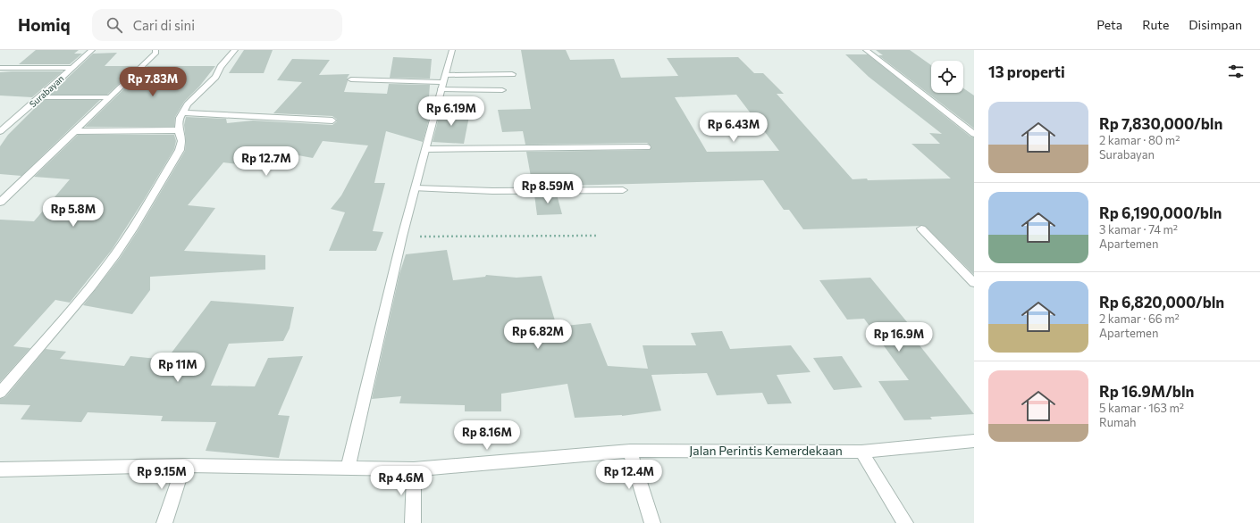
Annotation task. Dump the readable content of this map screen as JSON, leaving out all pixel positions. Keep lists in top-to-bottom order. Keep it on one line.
{"streets":{"street":["Surabayan","Jalan Perintis Kemerdekaan"]},"page":{"header":"Homiq","search":"Cari di sini","nav":["Peta","Rute","Disimpan"],"heading":"13 properti","price":["Rp 7.83M","Rp 6.19M","Rp 6.43M","Rp 12.7M","Rp 8.59M","Rp 5.8M","Rp 6.82M","Rp 16.9M","Rp 11M","Rp 8.16M","Rp 9.15M","Rp 12.4M","Rp 4.6M"],"list":[{"name":"Rp 7,830,000/bln","note":"2 kamar · 80 m² · Surabayan"},{"name":"Rp 6,190,000/bln","note":"3 kamar · 74 m² · Apartemen"},{"name":"Rp 6,820,000/bln","note":"2 kamar · 66 m² · Apartemen"},{"name":"Rp 16.9M/bln","note":"5 kamar · 163 m² · Rumah"}]}}
